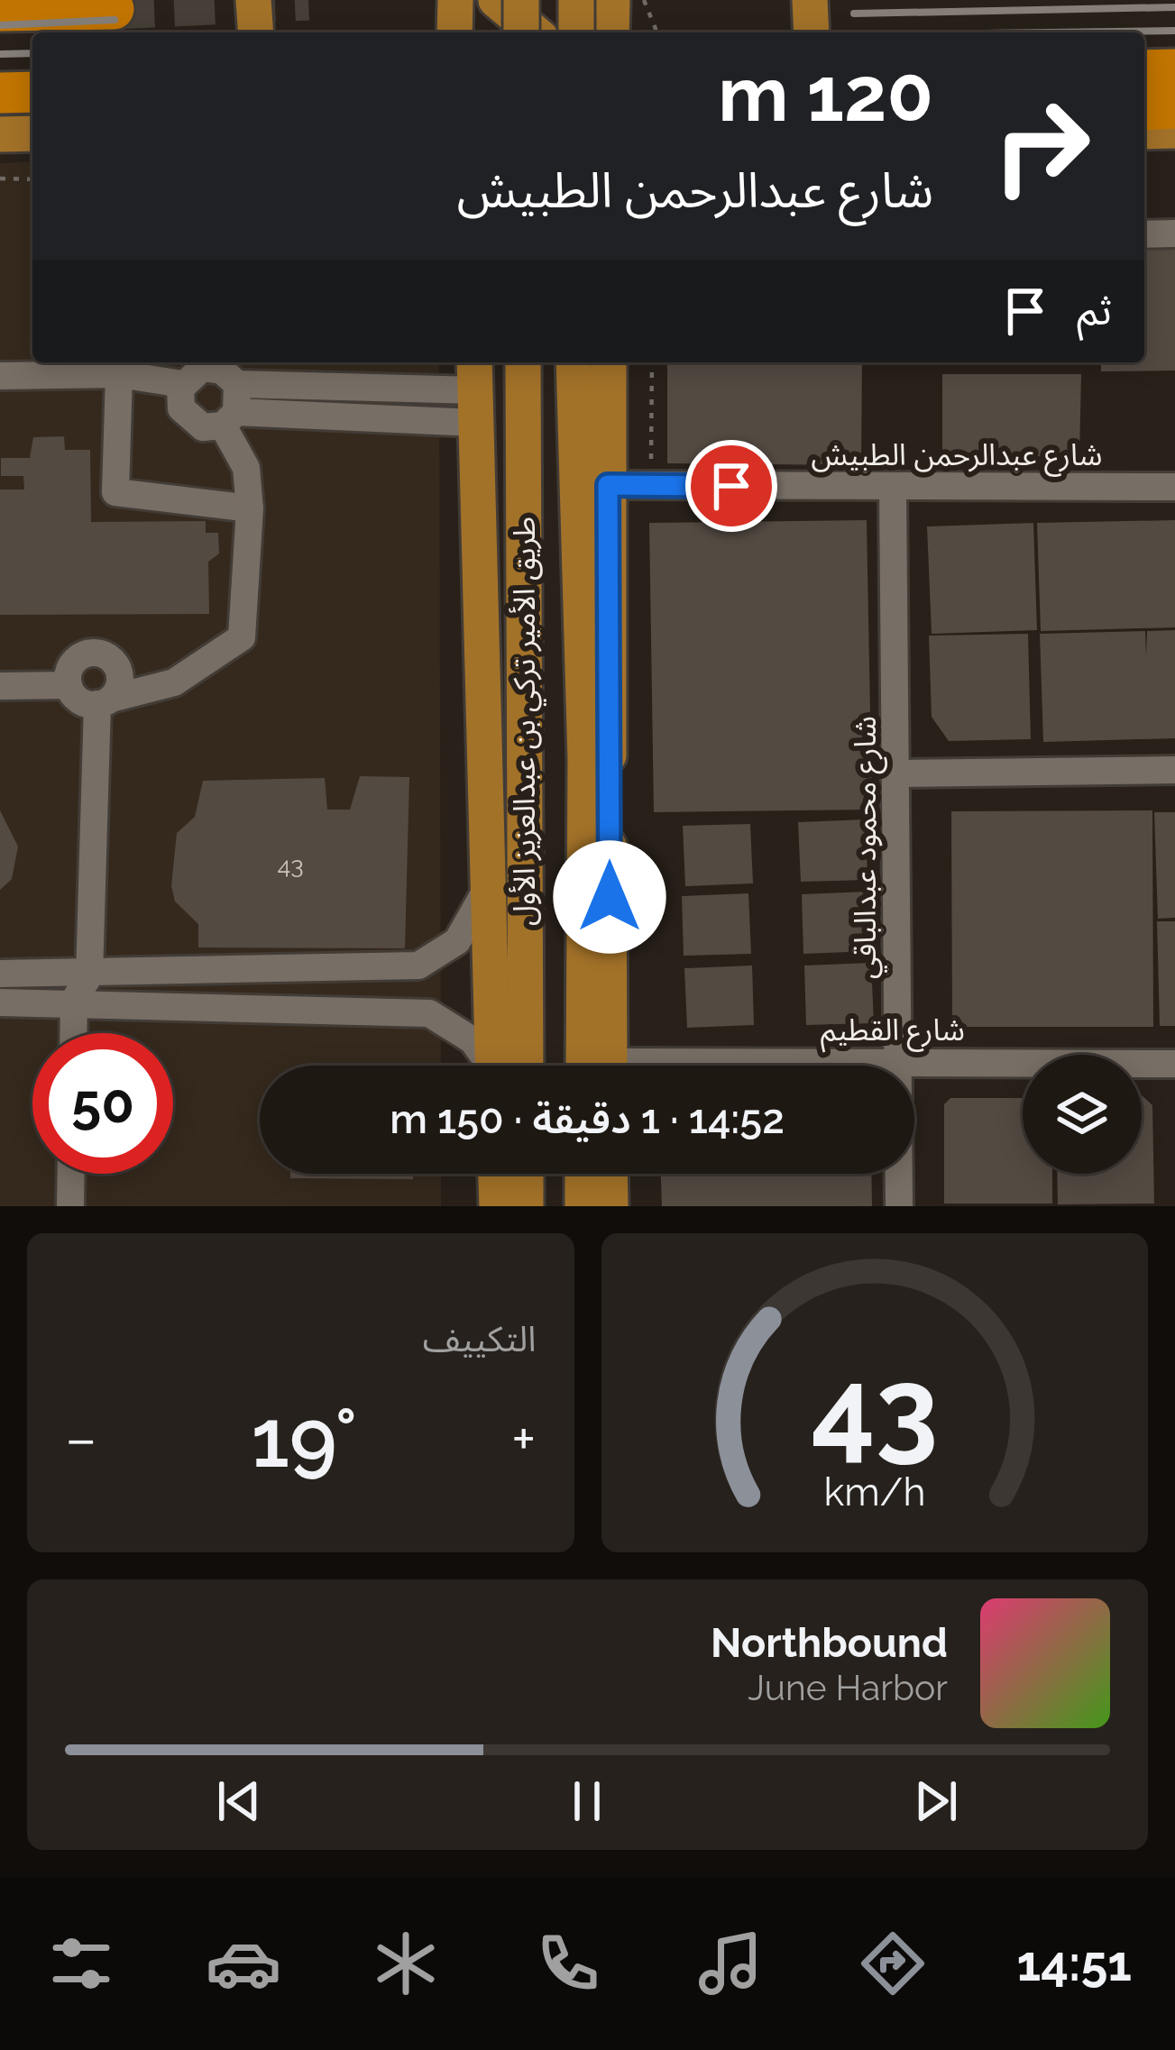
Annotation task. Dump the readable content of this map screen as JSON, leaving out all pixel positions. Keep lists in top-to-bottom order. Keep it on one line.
{"streets":{"main road":["طريق الأمير تركي بن عبدالعزيز الأول"],"street":["شارع عبدالرحمن الطبيش","شارع محمود عبدالباقي","شارع القطيم"]},"crossings":[["شارع عبدالرحمن الطبيش","شارع محمود عبدالباقي"],["شارع محمود عبدالباقي","شارع القطيم"]],"house_numbers":["43"],"page":{"turn":["120 m","شارع عبدالرحمن الطبيش"],"then":"ثم","limit":"50","trip":"14:52 · 1 دقيقة · 150 m","tile":"التكييف","heat":["−","19°","+"],"song":["Northbound","June Harbor"],"tabs":"14:51","gauge":["43","km/h"]}}
